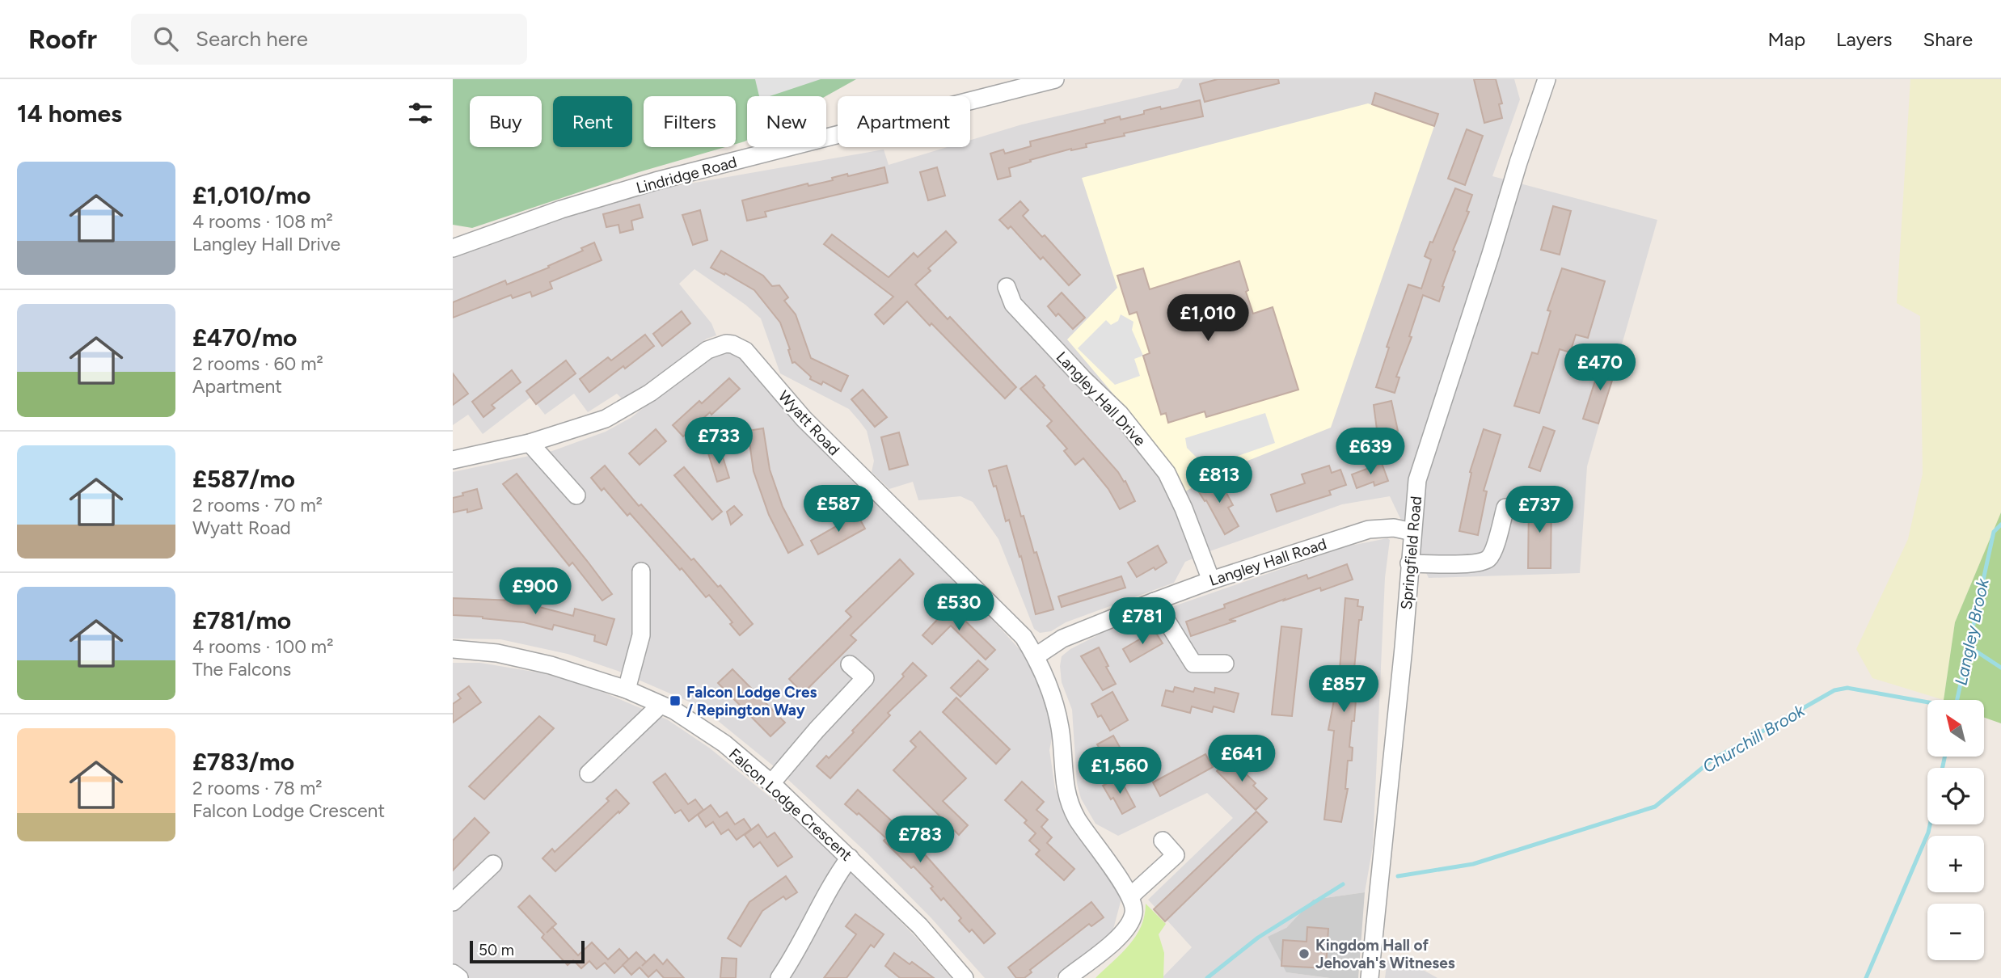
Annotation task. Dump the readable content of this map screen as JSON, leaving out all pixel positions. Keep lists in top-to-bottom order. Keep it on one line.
{"streets":{"street":["Lindridge Road","Langley Hall Drive","Wyatt Road","Springfield Road","Langley Hall Road","Falcon Lodge Crescent"]},"crossings":[["Langley Hall Drive","Langley Hall Road"],["Wyatt Road","Langley Hall Road"],["Springfield Road","Langley Hall Road"]],"water":["Langley Brook","Churchill Brook"],"places":{"transit":["Falcon Lodge Cres / Repington Way"],"other":["Kingdom Hall of Jehovah's Witneses"]},"scale_bar":"50 m","north":"top left","page":{"header":"Roofr","search":"Search here","nav":["Map","Layers","Share"],"heading":"14 homes","chip":["Buy","Rent","Filters","New","Apartment"],"list":[{"name":"£1,010/mo","note":"4 rooms · 108 m² · Langley Hall Drive"},{"name":"£470/mo","note":"2 rooms · 60 m² · Apartment"},{"name":"£587/mo","note":"2 rooms · 70 m² · Wyatt Road"},{"name":"£781/mo","note":"4 rooms · 100 m² · The Falcons"},{"name":"£783/mo","note":"2 rooms · 78 m² · Falcon Lodge Crescent"}],"price":["£1,010","£470","£733","£639","£813","£587","£737","£900","£530","£781","£857","£641","£1,560","£783"],"map_buttons":["+","−"],"scale":"50 m"}}
